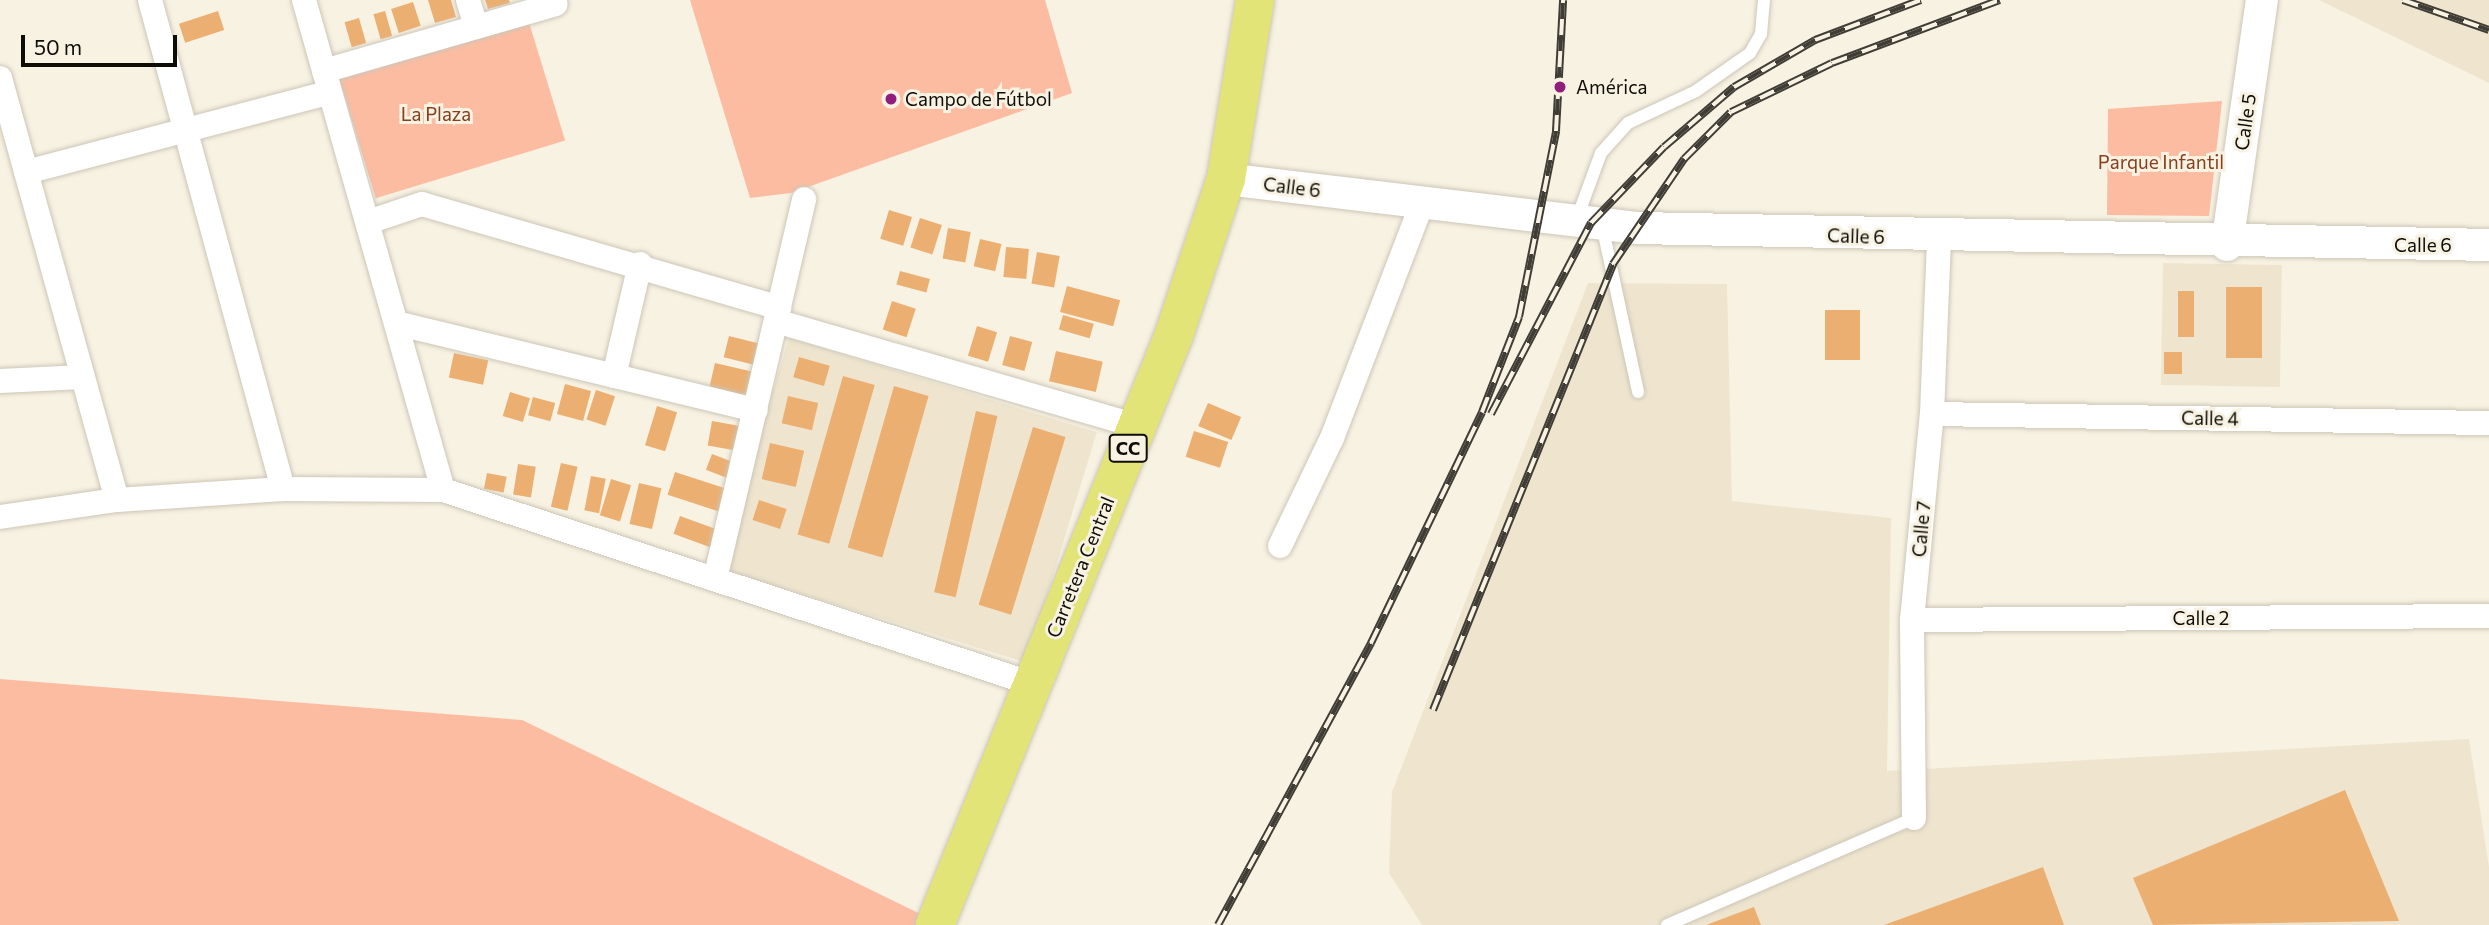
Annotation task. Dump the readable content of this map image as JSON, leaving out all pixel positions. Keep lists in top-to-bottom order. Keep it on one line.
{"streets":{"highway":["CC","Carretera Central"],"street":["Calle 5","Calle 6","Calle 4","Calle 7","Calle 2"]},"crossings":[["Calle 5","Calle 6"],["Calle 6","Calle 7"],["Calle 6","Carretera Central"],["Calle 4","Calle 7"],["Calle 7","Calle 2"]],"parks":["La Plaza","Parque Infantil"],"places":["América","Campo de Fútbol"],"scale_bar":"50 m"}
